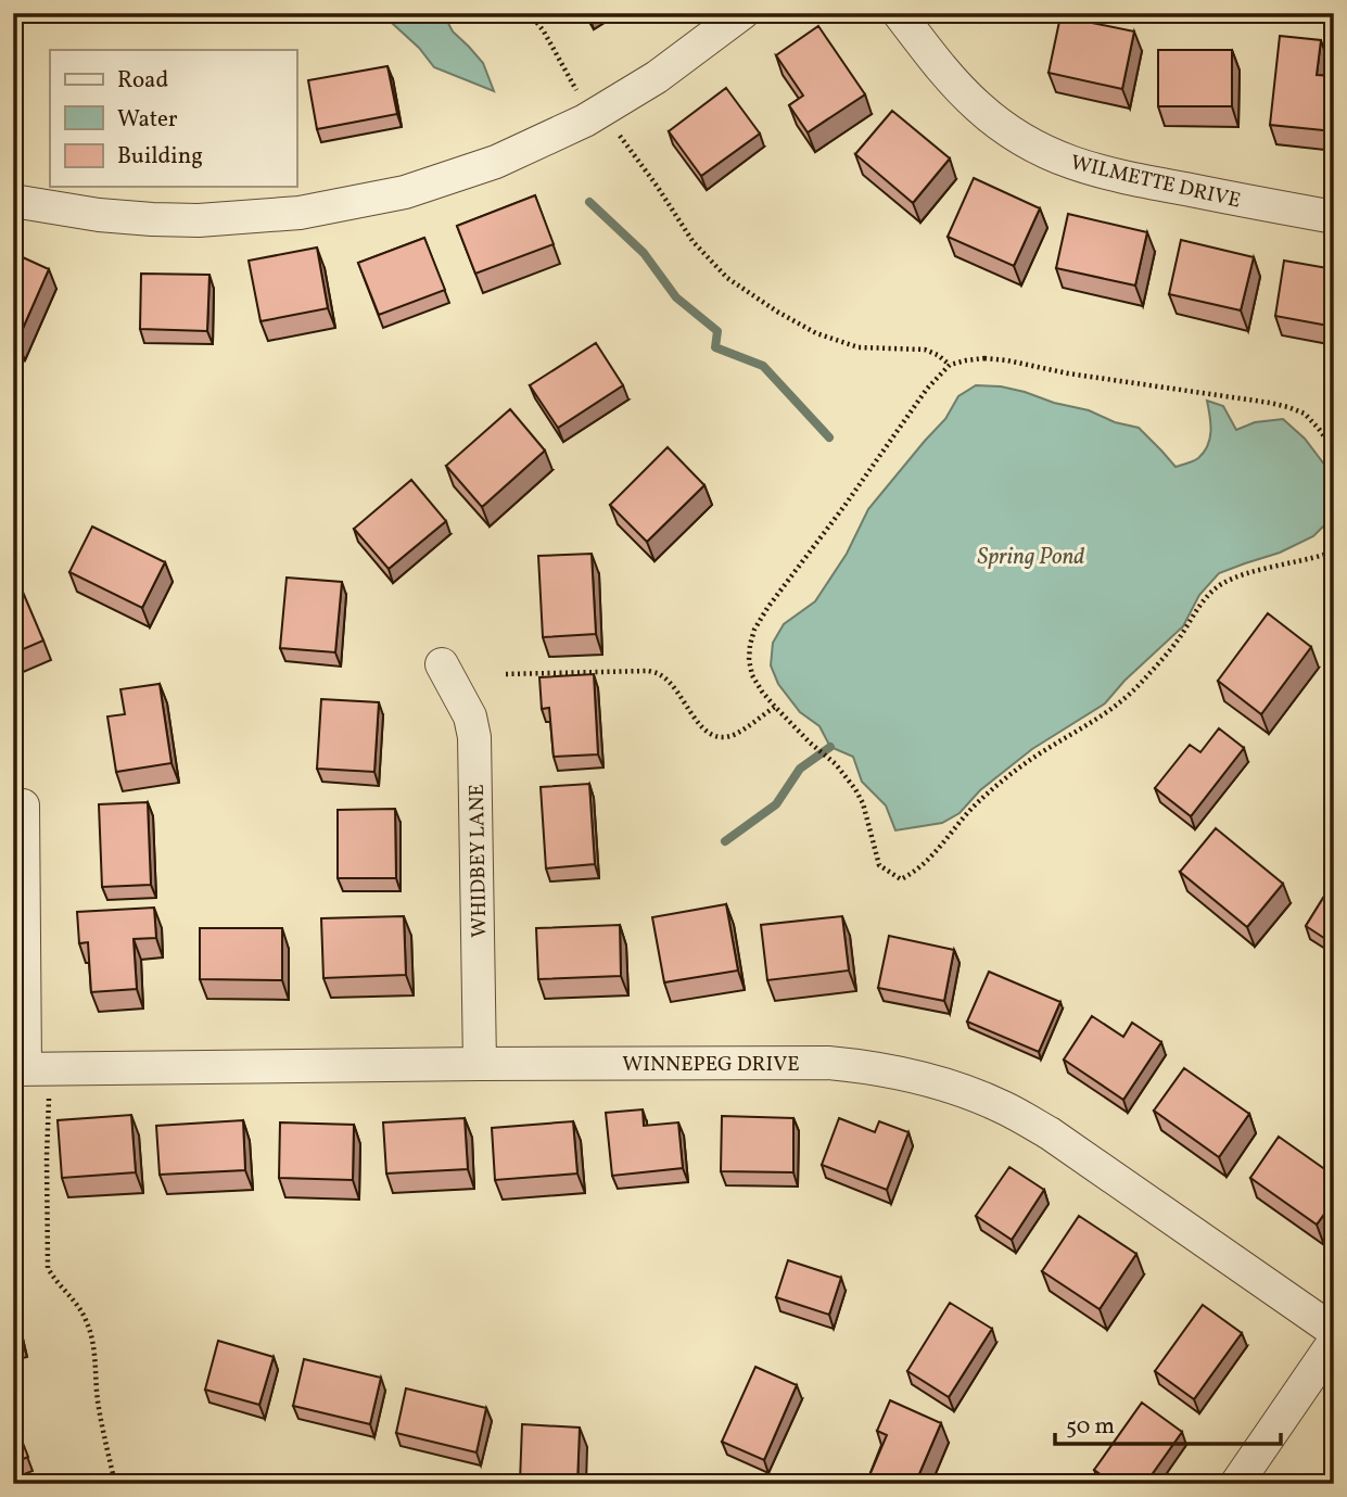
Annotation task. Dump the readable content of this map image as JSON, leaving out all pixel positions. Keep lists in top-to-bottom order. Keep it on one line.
{"streets":{"street":["WILMETTE DRIVE","WHIDBEY LANE","WINNEPEG DRIVE"]},"crossings":[["WHIDBEY LANE","WINNEPEG DRIVE"]],"water":["Spring Pond"],"legend":["Road","Water","Building"],"scale_bar":"50 m"}
